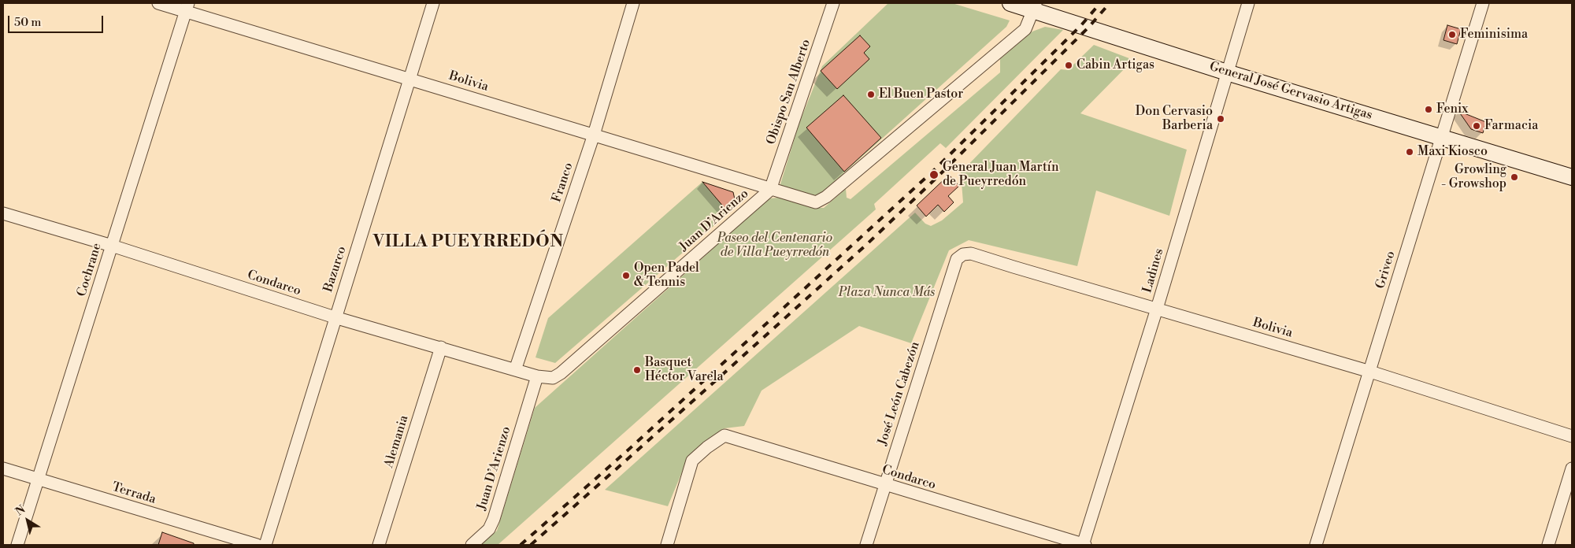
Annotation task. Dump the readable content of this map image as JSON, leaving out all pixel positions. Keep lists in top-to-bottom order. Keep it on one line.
{"streets":{"street":["Bolivia","General José Gervasio Artigas","Obispo San Alberto","Franco","Juan D’Arienzo","Bazurco","Cochrane","Griveo","Ladines","Condarco","José León Cabezón","Alemania","Terrada"]},"crossings":[["Bolivia","Obispo San Alberto"],["Bolivia","Franco"],["Bolivia","Juan D’Arienzo"],["Bolivia","Bazurco"],["Bolivia","Cochrane"],["Bolivia","Griveo"],["Bolivia","Ladines"],["Bolivia","José León Cabezón"],["General José Gervasio Artigas","Griveo"],["General José Gervasio Artigas","Ladines"],["Obispo San Alberto","Juan D’Arienzo"],["Franco","Condarco"],["Juan D’Arienzo","Condarco"],["Bazurco","Condarco"],["Cochrane","Condarco"],["Cochrane","Terrada"],["Ladines","Condarco"],["Condarco","José León Cabezón"],["Condarco","Alemania"]],"districts":["VILLA PUEYRREDÓN"],"parks":["Paseo del Centenario de Villa Pueyrredón","Plaza Nunca Más"],"places":["Feminisima","Cabin Artigas","El Buen Pastor","Fenix","Don Cervasio Barberia","Farmacia","Maxi Kiosco","General Juan Martín de Pueyrredón","Growling - Growshop","Open Padel & Tennis","Basquet Héctor Varela"],"scale_bar":"50 m","north":"top left"}
